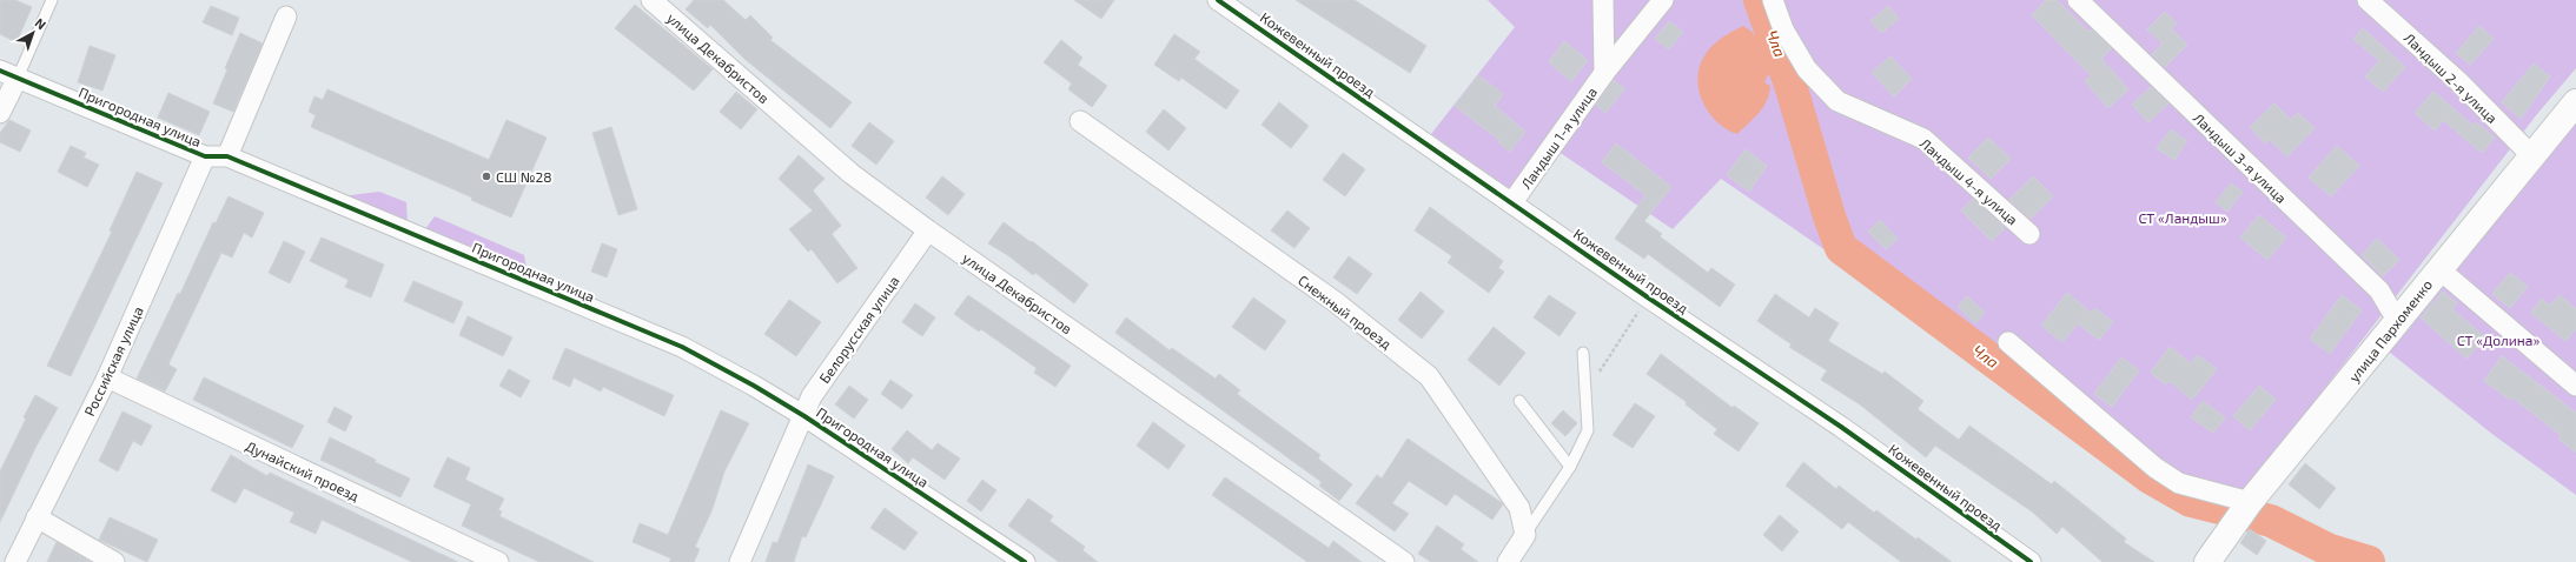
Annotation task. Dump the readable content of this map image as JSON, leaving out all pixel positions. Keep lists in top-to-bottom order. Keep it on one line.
{"streets":{"street":["Кожевенный проезд","улица Декабристов","Ландыш 2-я улица","Пригородная улица","Ландыш 1-я улица","Ландыш 3-я улица","Ландыш 4-я улица","Снежный проезд","Белорусская улица","улица Пархоменко","Российская улица","Дунайский проезд"]},"crossings":[["Кожевенный проезд","Ландыш 1-я улица"],["улица Декабристов","Белорусская улица"],["Ландыш 2-я улица","улица Пархоменко"],["Пригородная улица","Белорусская улица"],["Пригородная улица","Российская улица"],["Ландыш 3-я улица","улица Пархоменко"],["Российская улица","Дунайский проезд"]],"water":["Чла"],"parks":["СТ «Ландыш»","СТ «Долина»"],"places":["СШ №28"],"north":"top right"}
